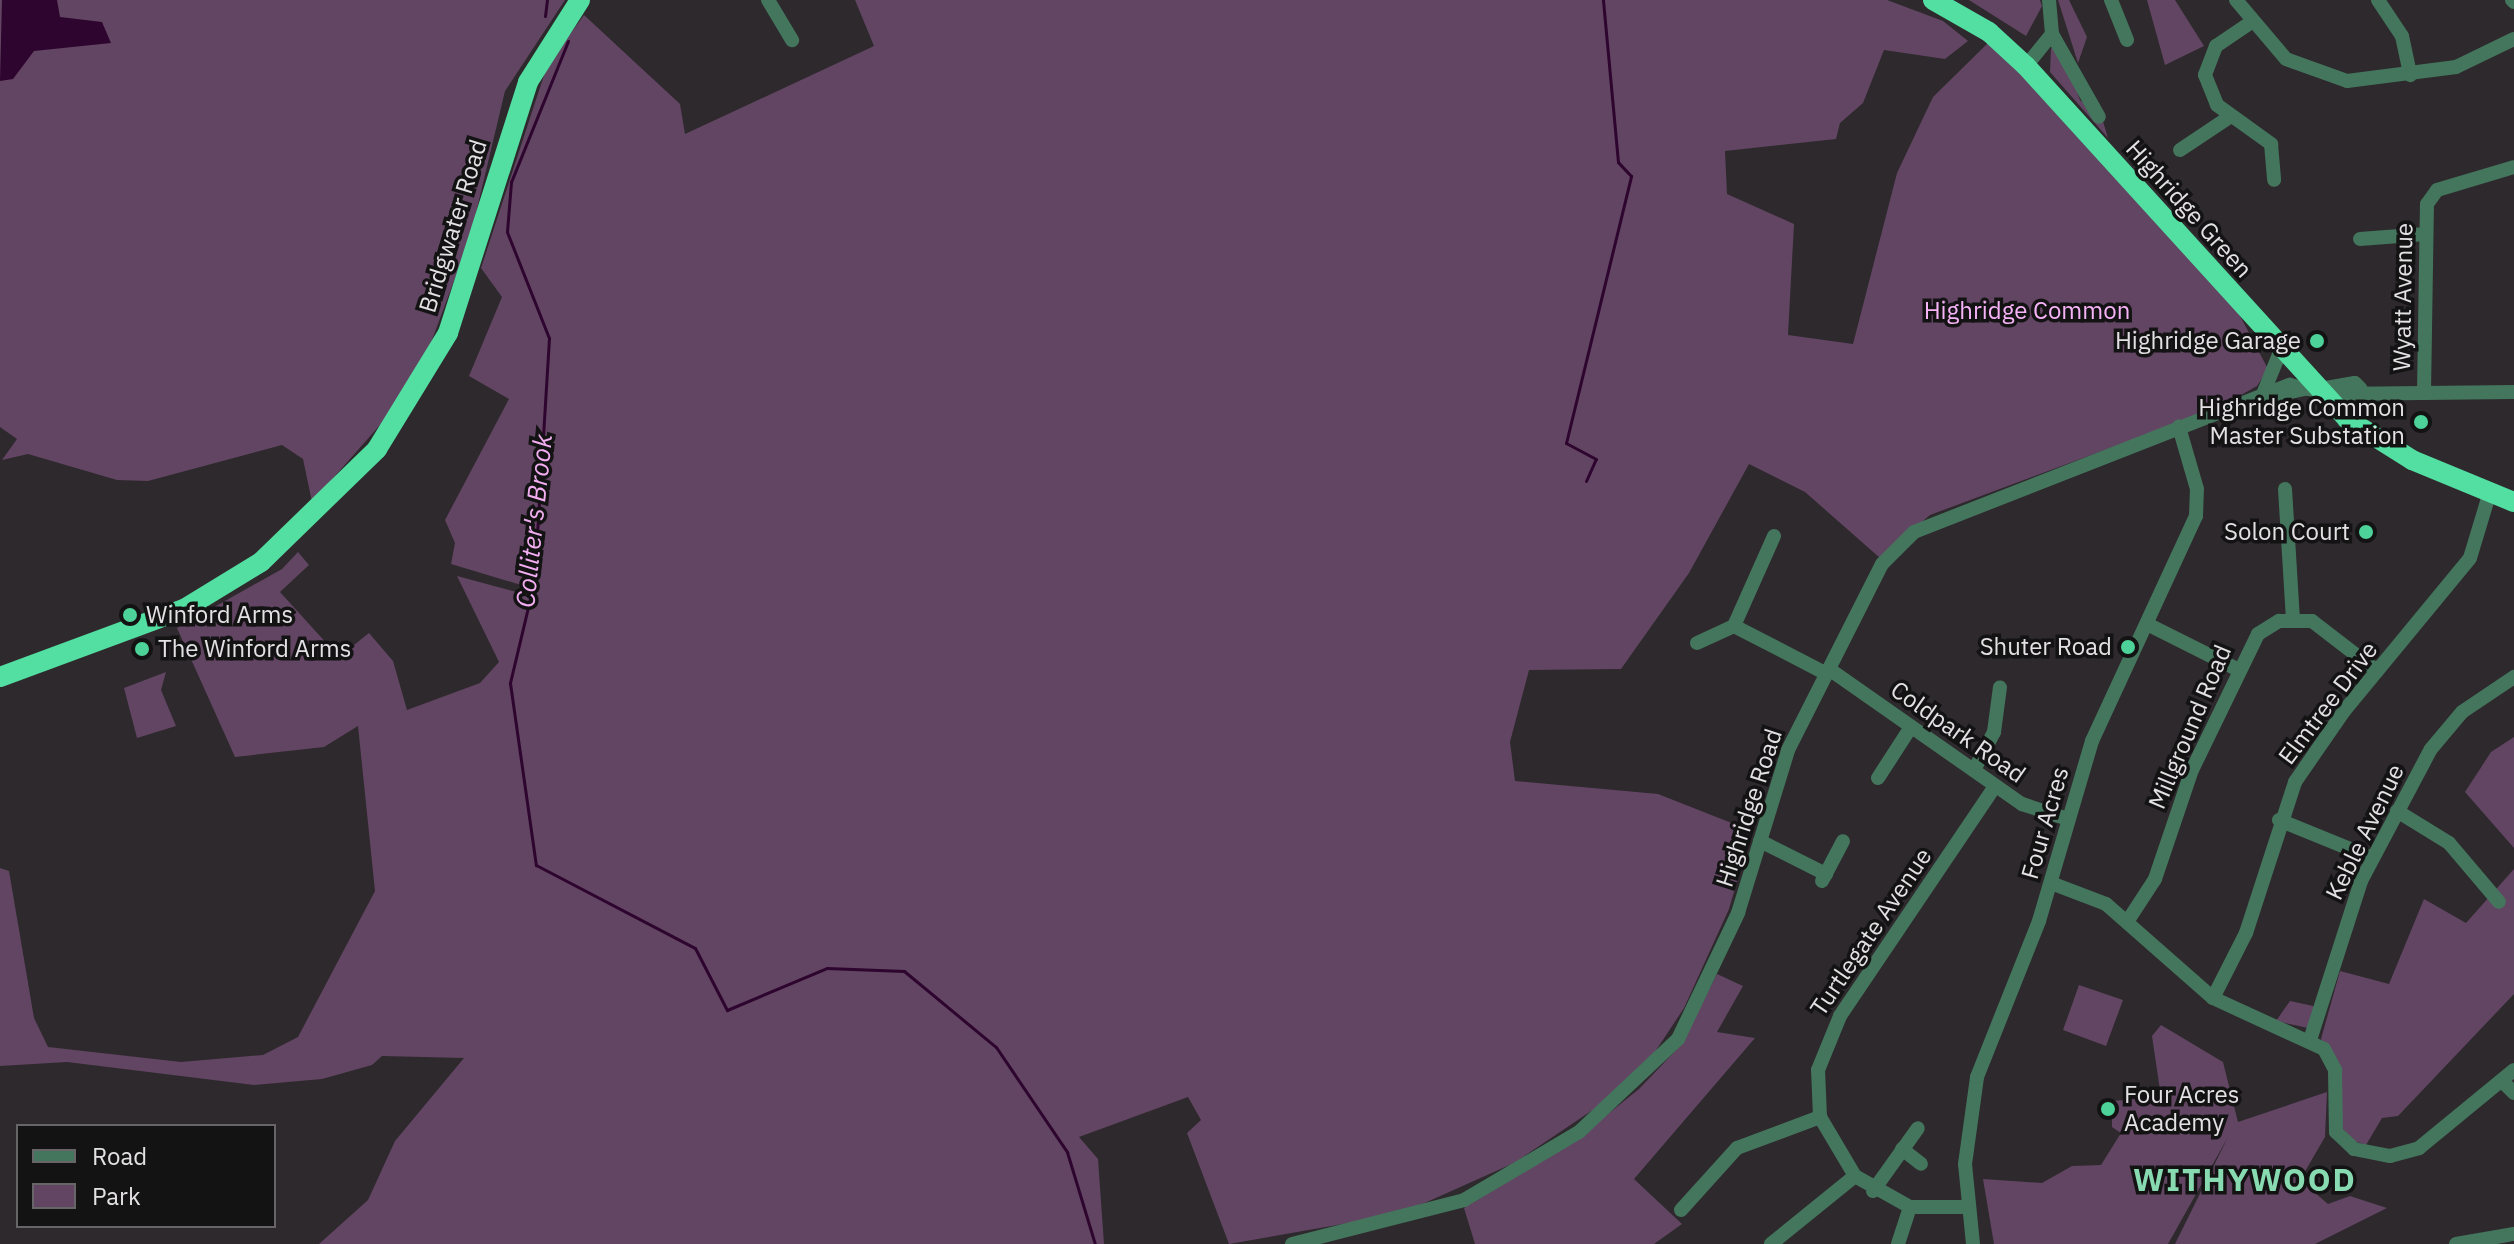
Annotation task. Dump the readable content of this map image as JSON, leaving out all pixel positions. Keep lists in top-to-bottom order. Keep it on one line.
{"streets":{"highway":["Highridge Green","Bridgwater Road"],"street":["Wyatt Avenue","Elmtree Drive","Millground Road","Coldpark Road","Highridge Road","Four Acres","Keble Avenue","Turtlegate Avenue"]},"crossings":[["Highridge Green","Elmtree Drive"],["Highridge Green","Highridge Road"],["Wyatt Avenue","Highridge Road"],["Coldpark Road","Highridge Road"],["Coldpark Road","Four Acres"],["Coldpark Road","Turtlegate Avenue"],["Highridge Road","Four Acres"],["Four Acres","Turtlegate Avenue"]],"districts":["WITHYWOOD"],"water":["Colliter's Brook"],"parks":["Highridge Common"],"places":["Highridge Garage","Highridge Common Master Substation","Solon Court","Winford Arms","Shuter Road","The Winford Arms","Four Acres Academy"],"legend":["Road","Park"]}
